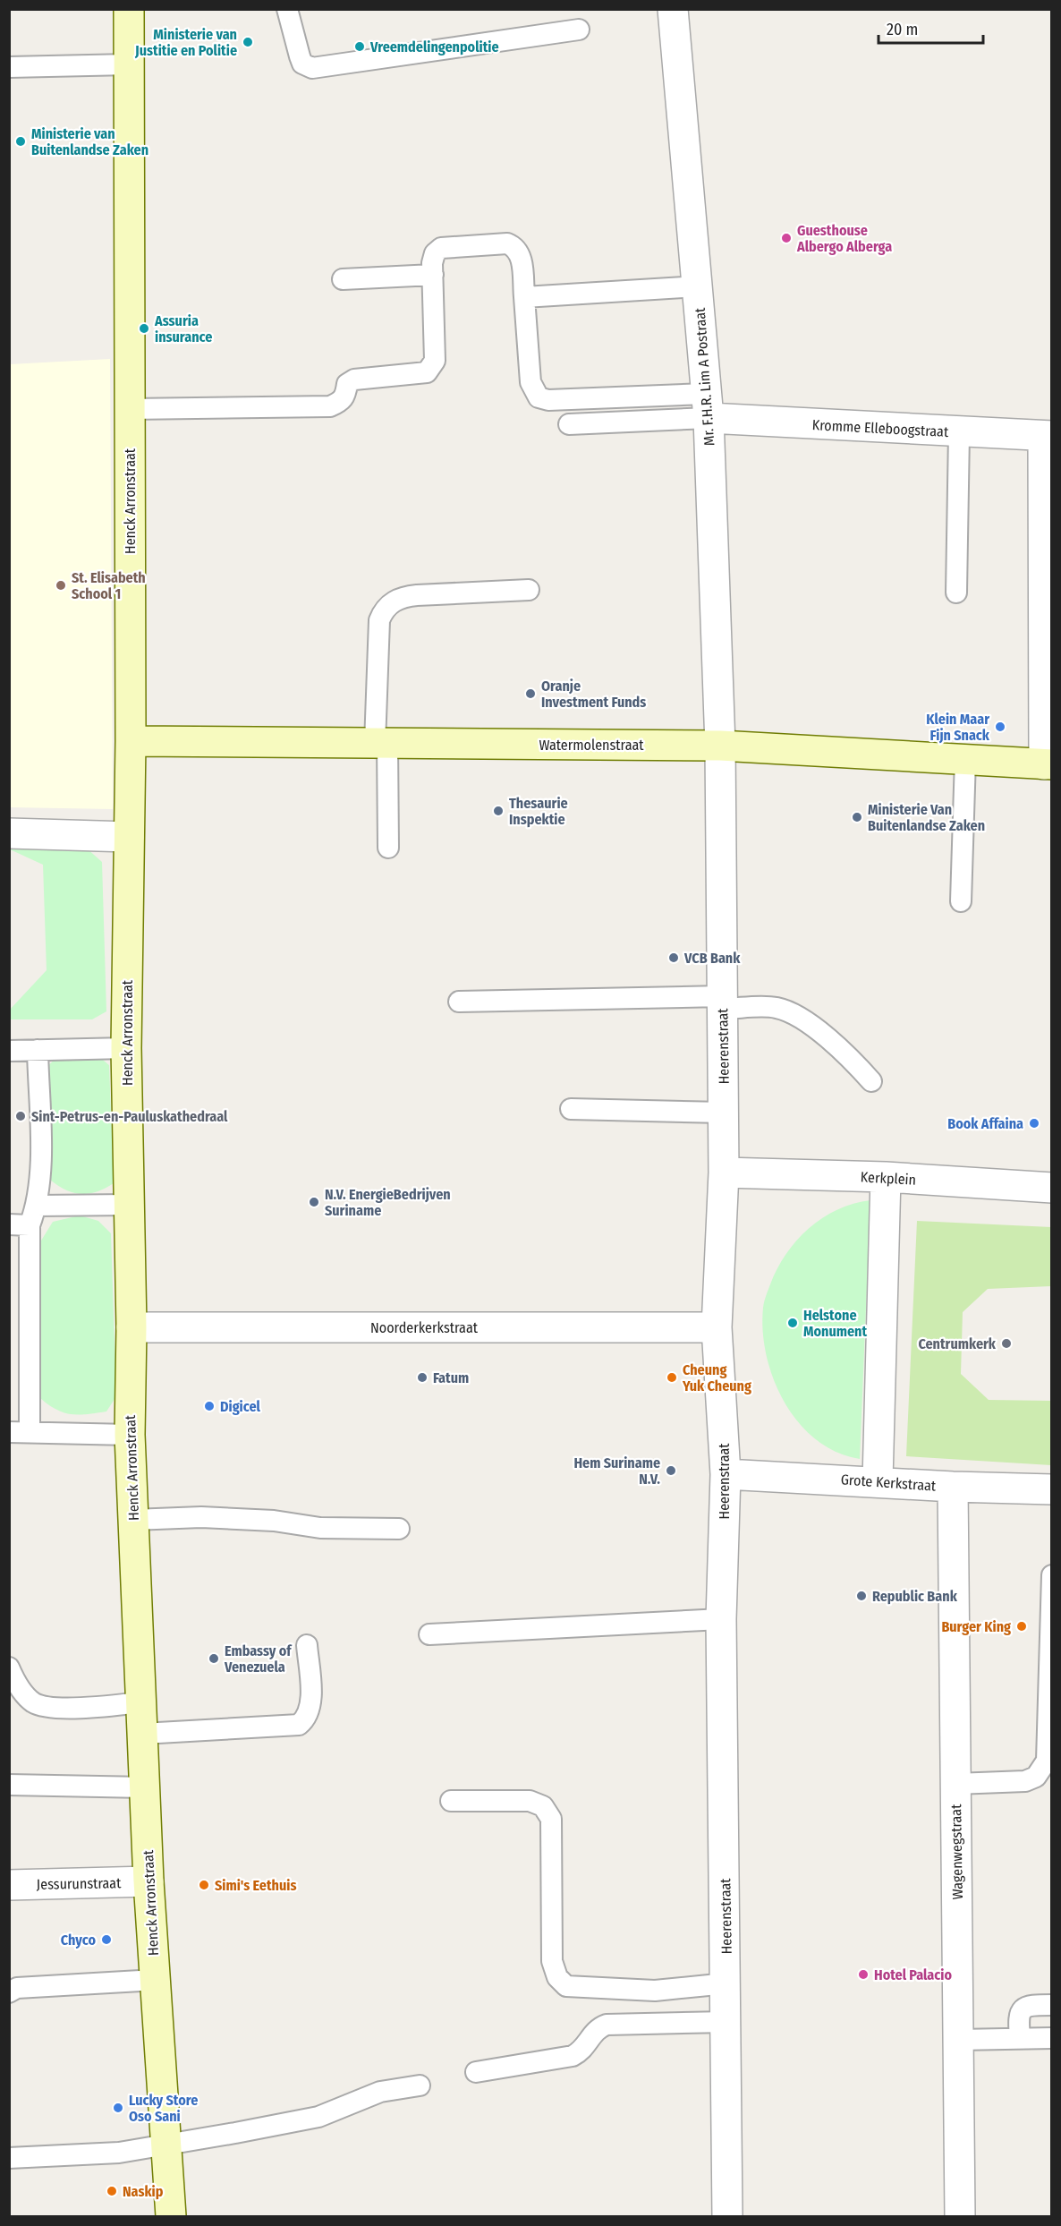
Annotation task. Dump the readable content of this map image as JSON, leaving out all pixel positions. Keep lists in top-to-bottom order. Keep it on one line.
{"streets":{"main road":["Henck Arronstraat","Watermolenstraat"],"street":["Mr. F.H.R. Lim A Postraat","Kromme Elleboogstraat","Heerenstraat","Kerkplein","Noorderkerkstraat","Grote Kerkstraat","Wagenwegstraat","Jessurunstraat"]},"crossings":[["Mr. F.H.R. Lim A Postraat","Kromme Elleboogstraat"],["Mr. F.H.R. Lim A Postraat","Watermolenstraat"],["Mr. F.H.R. Lim A Postraat","Heerenstraat"],["Henck Arronstraat","Watermolenstraat"],["Henck Arronstraat","Noorderkerkstraat"],["Henck Arronstraat","Jessurunstraat"],["Watermolenstraat","Heerenstraat"],["Heerenstraat","Kerkplein"],["Heerenstraat","Noorderkerkstraat"],["Heerenstraat","Grote Kerkstraat"],["Grote Kerkstraat","Wagenwegstraat"]],"places":["Ministerie van Justitie en Politie","Vreemdelingenpolitie","Ministerie van Buitenlandse Zaken","Guesthouse Albergo Alberga","Assuria insurance","St. Elisabeth School 1","Oranje Investment Funds","Klein Maar Fijn Snack","Thesaurie Inspektie","Ministerie Van Buitenlandse Zaken","VCB Bank","Sint-Petrus-en-Pauluskathedraal","Book Affaina","N.V. EnergieBedrijven Suriname","Helstone Monument","Centrumkerk","Fatum","Cheung Yuk Cheung","Digicel","Hem Suriname N.V.","Republic Bank","Burger King","Embassy of Venezuela","Simi's Eethuis","Chyco","Hotel Palacio","Lucky Store Oso Sani","Naskip"],"scale_bar":"20 m"}
